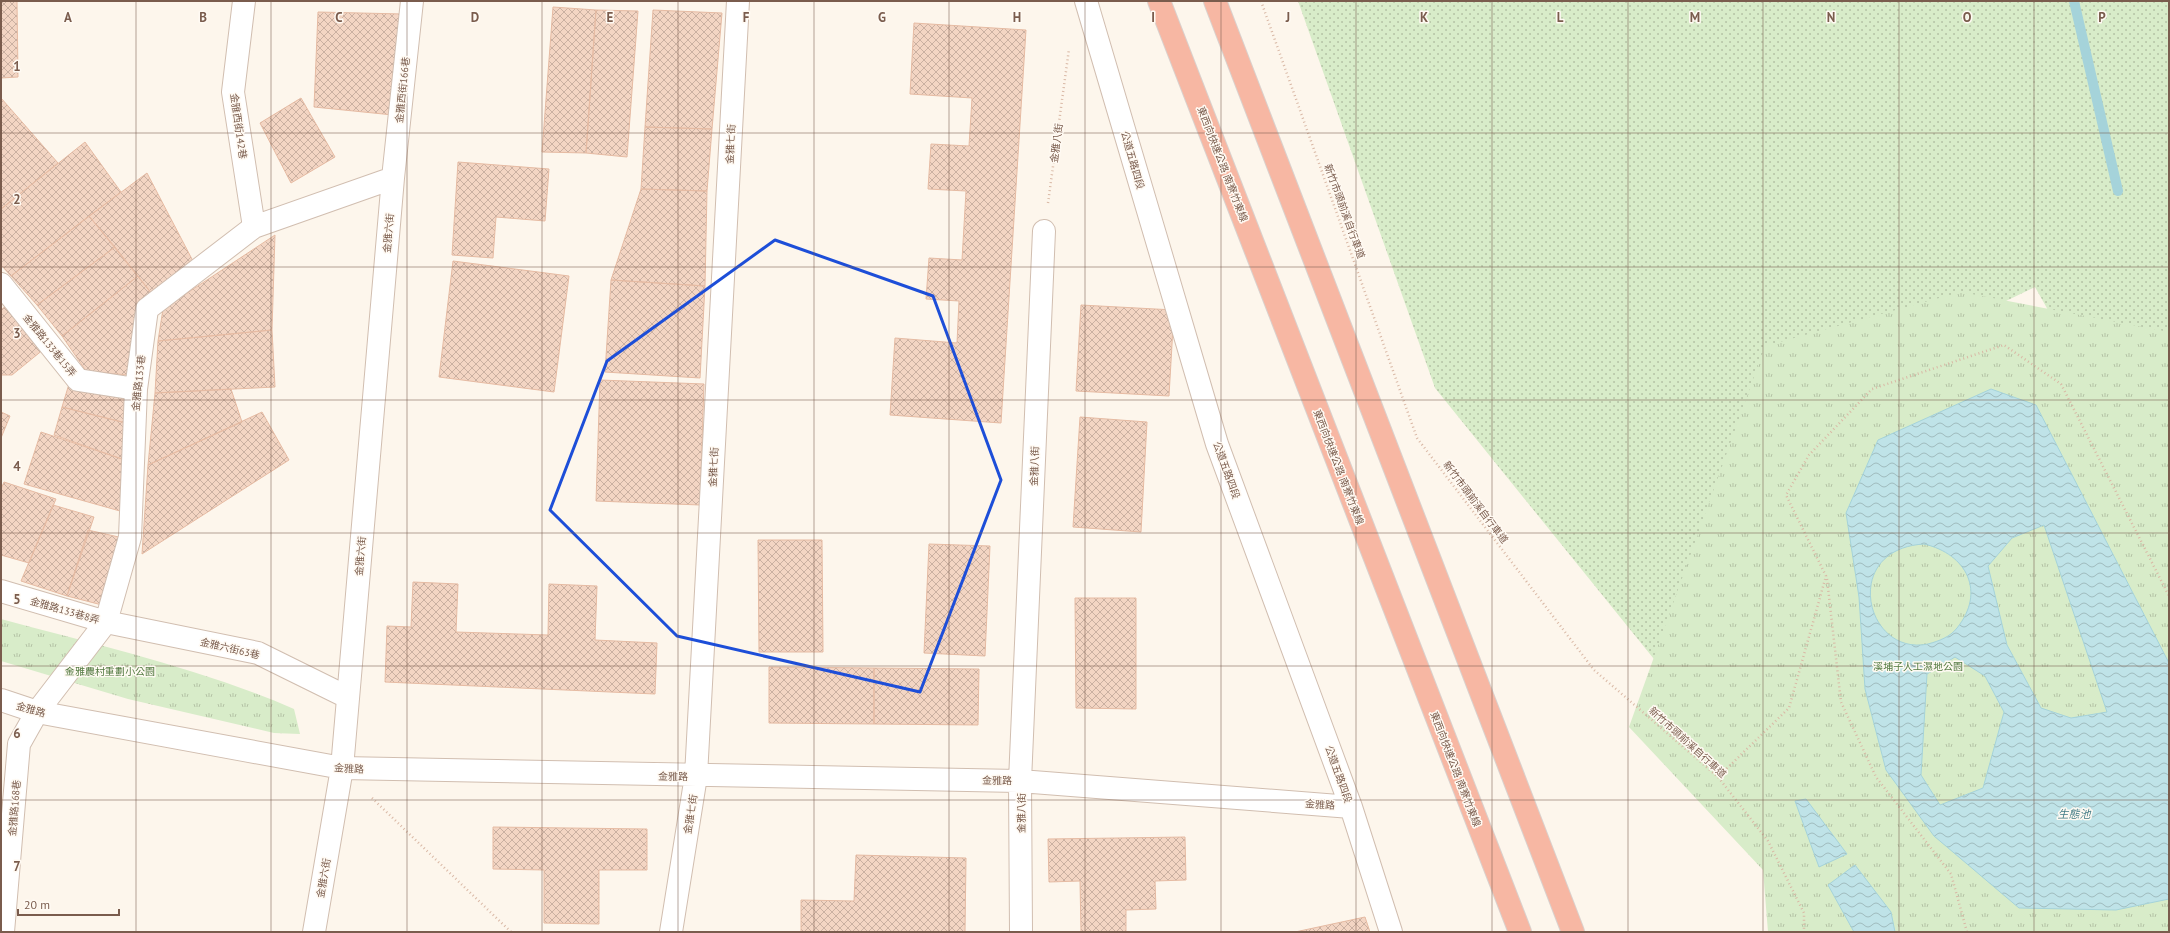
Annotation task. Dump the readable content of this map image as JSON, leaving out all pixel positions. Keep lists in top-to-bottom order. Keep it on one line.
{"streets":{"highway":["東西向快速公路 南寮竹東線"],"street":["金雅西街166巷","金雅西街142巷","金雅八街","金雅七街","公道五路四段","金雅六街","金雅路133巷15弄","金雅路133巷","金雅路133巷8弄","金雅六街63巷","金雅路","金雅路168巷"],"path":["新竹市頭前溪自行車道"]},"crossings":[["金雅西街166巷","金雅六街"],["金雅西街166巷","金雅路133巷"],["金雅西街142巷","金雅路133巷"],["金雅八街","金雅路"],["金雅七街","金雅路"],["公道五路四段","金雅路"],["金雅六街","金雅路133巷"],["金雅六街","金雅六街63巷"],["金雅六街","金雅路"],["金雅路133巷15弄","金雅路133巷"],["金雅路133巷","金雅路133巷8弄"],["金雅路133巷","金雅六街63巷"],["金雅路133巷","金雅路"],["金雅路133巷","金雅路168巷"],["金雅路133巷8弄","金雅六街63巷"],["金雅路","金雅路168巷"]],"water":["生態池"],"parks":["溪埔子人工濕地公園","金雅農村重劃小公園"],"scale_bar":"20 m","grid":{"columns":["A","B","C","D","E","F","G","H","I","J","K","L","M","N","O","P"],"rows":["1","2","3","4","5","6","7"]}}
